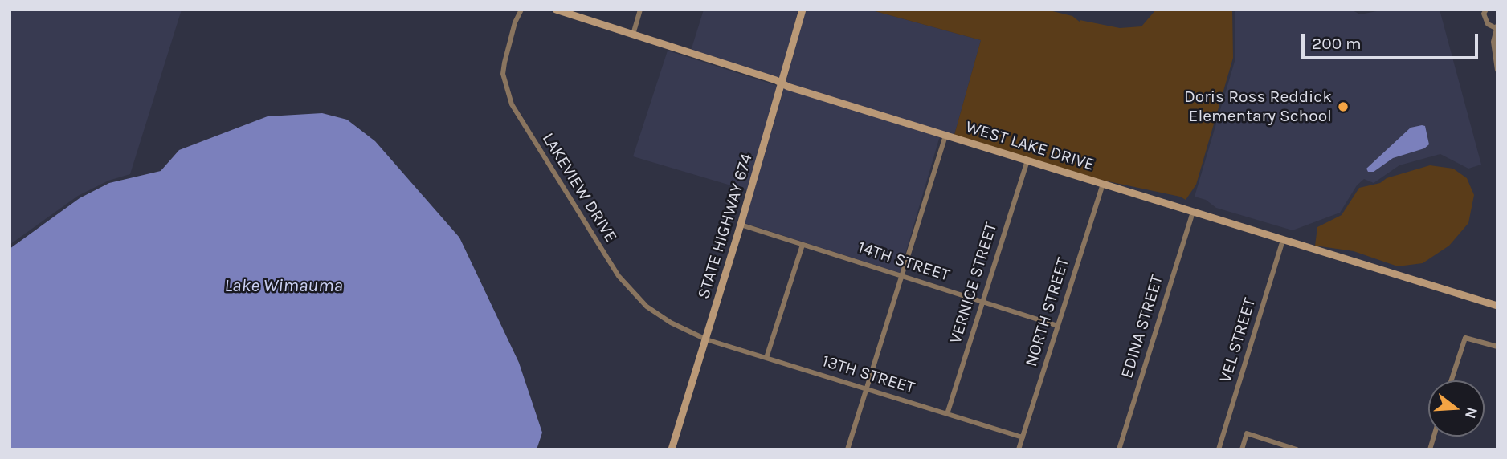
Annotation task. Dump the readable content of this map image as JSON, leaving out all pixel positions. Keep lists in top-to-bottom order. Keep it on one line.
{"streets":{"street":["WEST LAKE DRIVE","LAKEVIEW DRIVE","STATE HIGHWAY 674","14TH STREET","VERNICE STREET","NORTH STREET","EDINA STREET","VEL STREET","13TH STREET"]},"crossings":[["WEST LAKE DRIVE","STATE HIGHWAY 674"],["WEST LAKE DRIVE","VERNICE STREET"],["WEST LAKE DRIVE","NORTH STREET"],["WEST LAKE DRIVE","EDINA STREET"],["WEST LAKE DRIVE","VEL STREET"],["LAKEVIEW DRIVE","STATE HIGHWAY 674"],["LAKEVIEW DRIVE","13TH STREET"],["STATE HIGHWAY 674","14TH STREET"],["STATE HIGHWAY 674","13TH STREET"],["14TH STREET","VERNICE STREET"],["14TH STREET","NORTH STREET"],["VERNICE STREET","13TH STREET"],["NORTH STREET","13TH STREET"]],"water":["Lake Wimauma"],"places":["Doris Ross Reddick Elementary School"],"scale_bar":"200 m","north":"right"}
